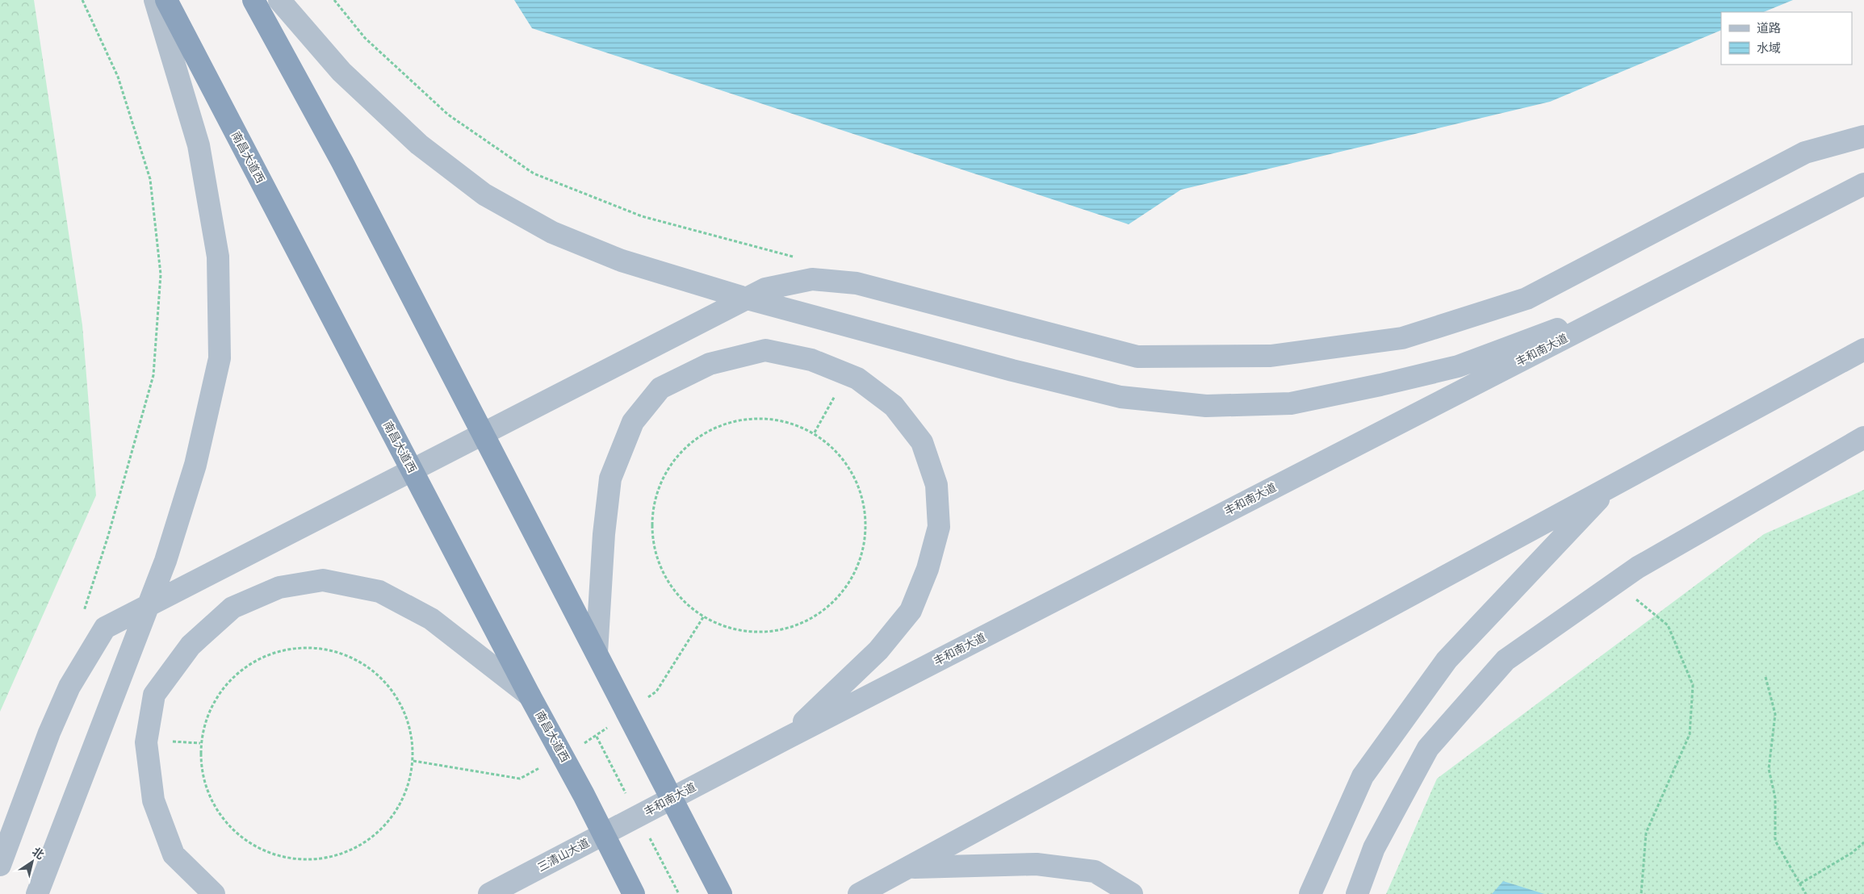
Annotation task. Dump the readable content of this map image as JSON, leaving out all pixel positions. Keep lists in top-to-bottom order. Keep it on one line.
{"streets":{"highway":["南昌大道西"],"main road":["丰和南大道","三清山大道"]},"crossings":[["丰和南大道","三清山大道"]],"legend":["道路","水域"],"north":"top right"}
